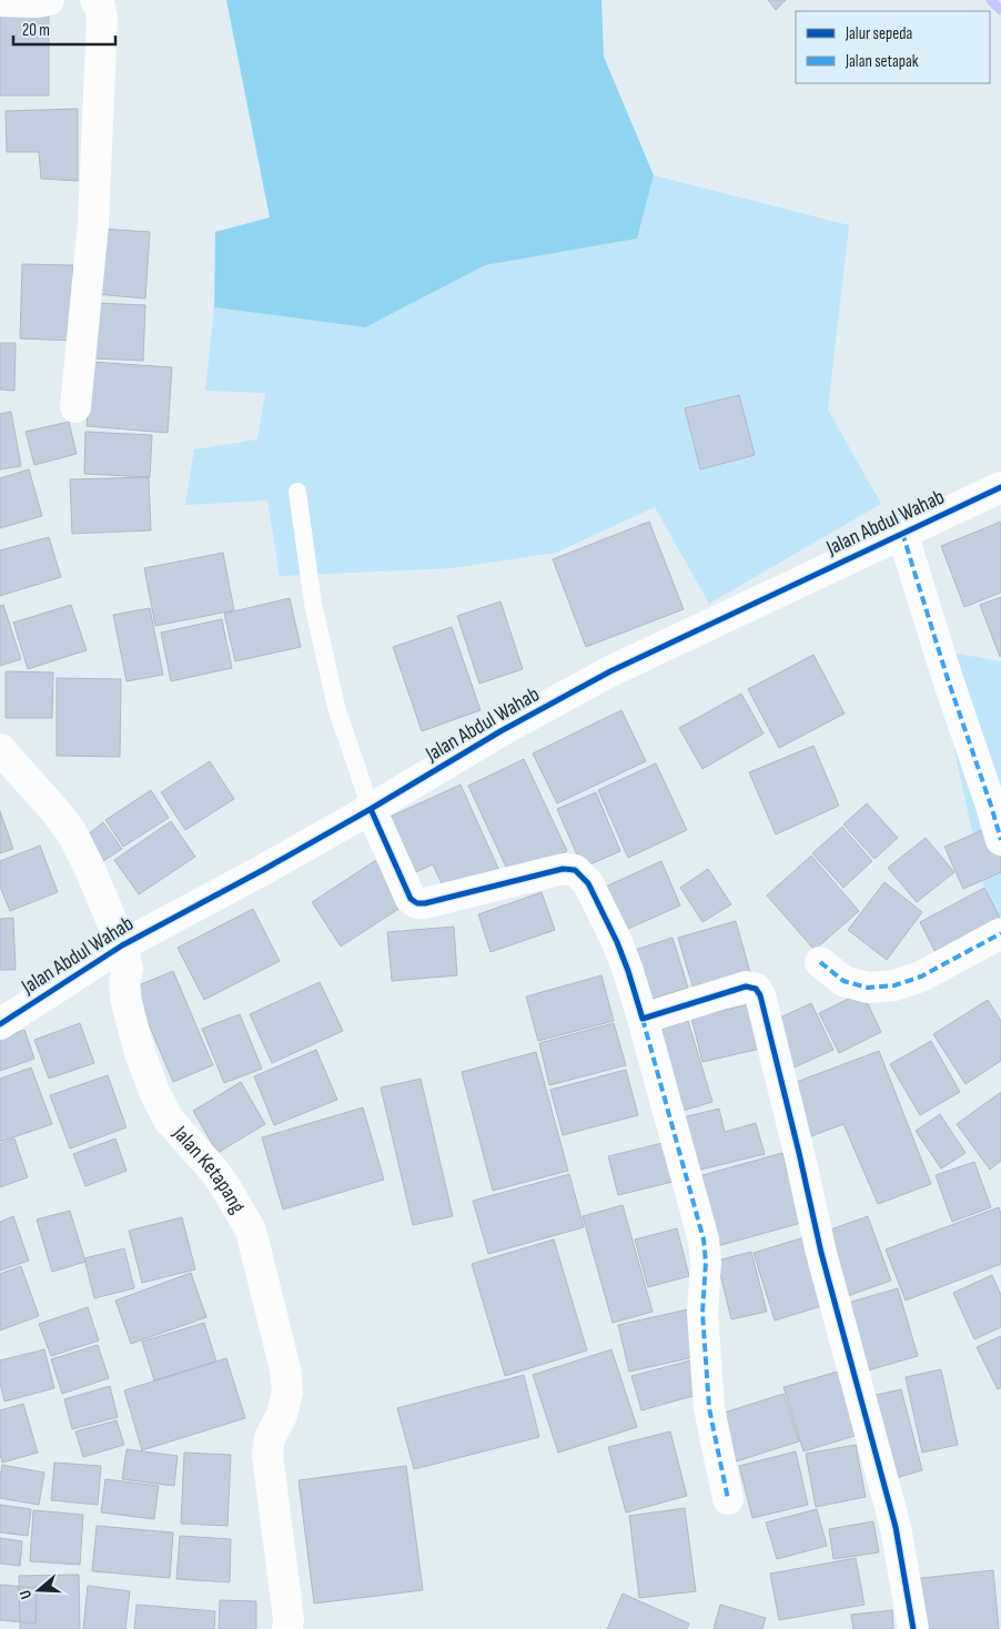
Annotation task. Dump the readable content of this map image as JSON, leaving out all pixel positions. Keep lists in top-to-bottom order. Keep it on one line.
{"streets":{"street":["Jalan Abdul Wahab","Jalan Ketapang"]},"crossings":[["Jalan Abdul Wahab","Jalan Ketapang"]],"legend":["Jalur sepeda","Jalan setapak"],"scale_bar":"20 m","north":"left"}
